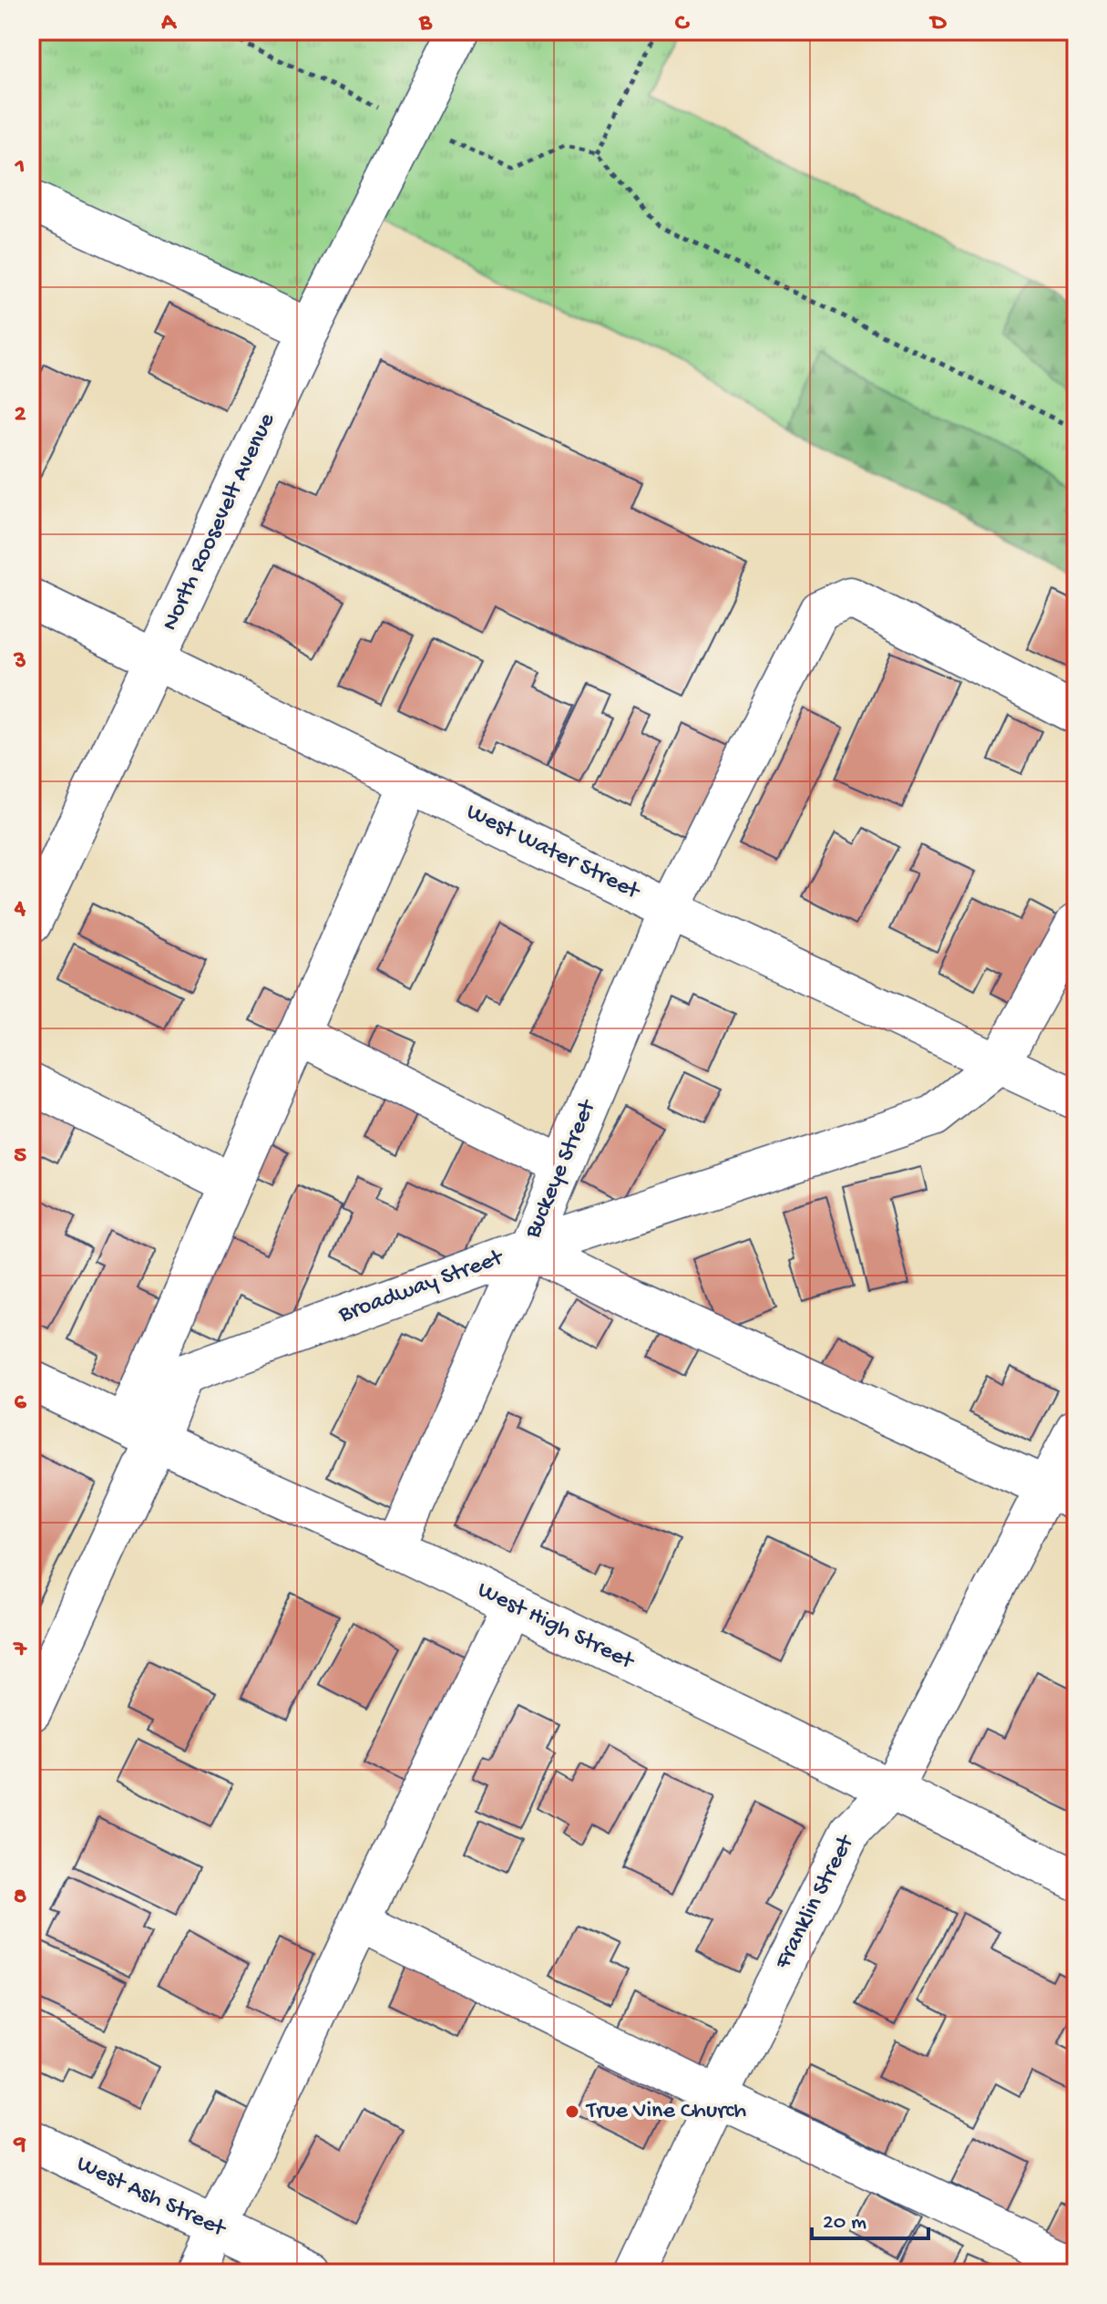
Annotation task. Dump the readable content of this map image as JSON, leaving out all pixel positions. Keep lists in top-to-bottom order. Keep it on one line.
{"streets":{"street":["North Roosevelt Avenue","West Water Street","Buckeye Street","Broadway Street","West High Street","Franklin Street","West Ash Street"]},"crossings":[["North Roosevelt Avenue","West Water Street"],["West Water Street","Buckeye Street"],["West Water Street","Broadway Street"],["Buckeye Street","Broadway Street"],["Buckeye Street","West High Street"],["Broadway Street","West High Street"],["West High Street","Franklin Street"]],"places":["True Vine Church"],"scale_bar":"20 m","grid":{"columns":["A","B","C","D"],"rows":["1","2","3","4","5","6","7","8","9"]}}
